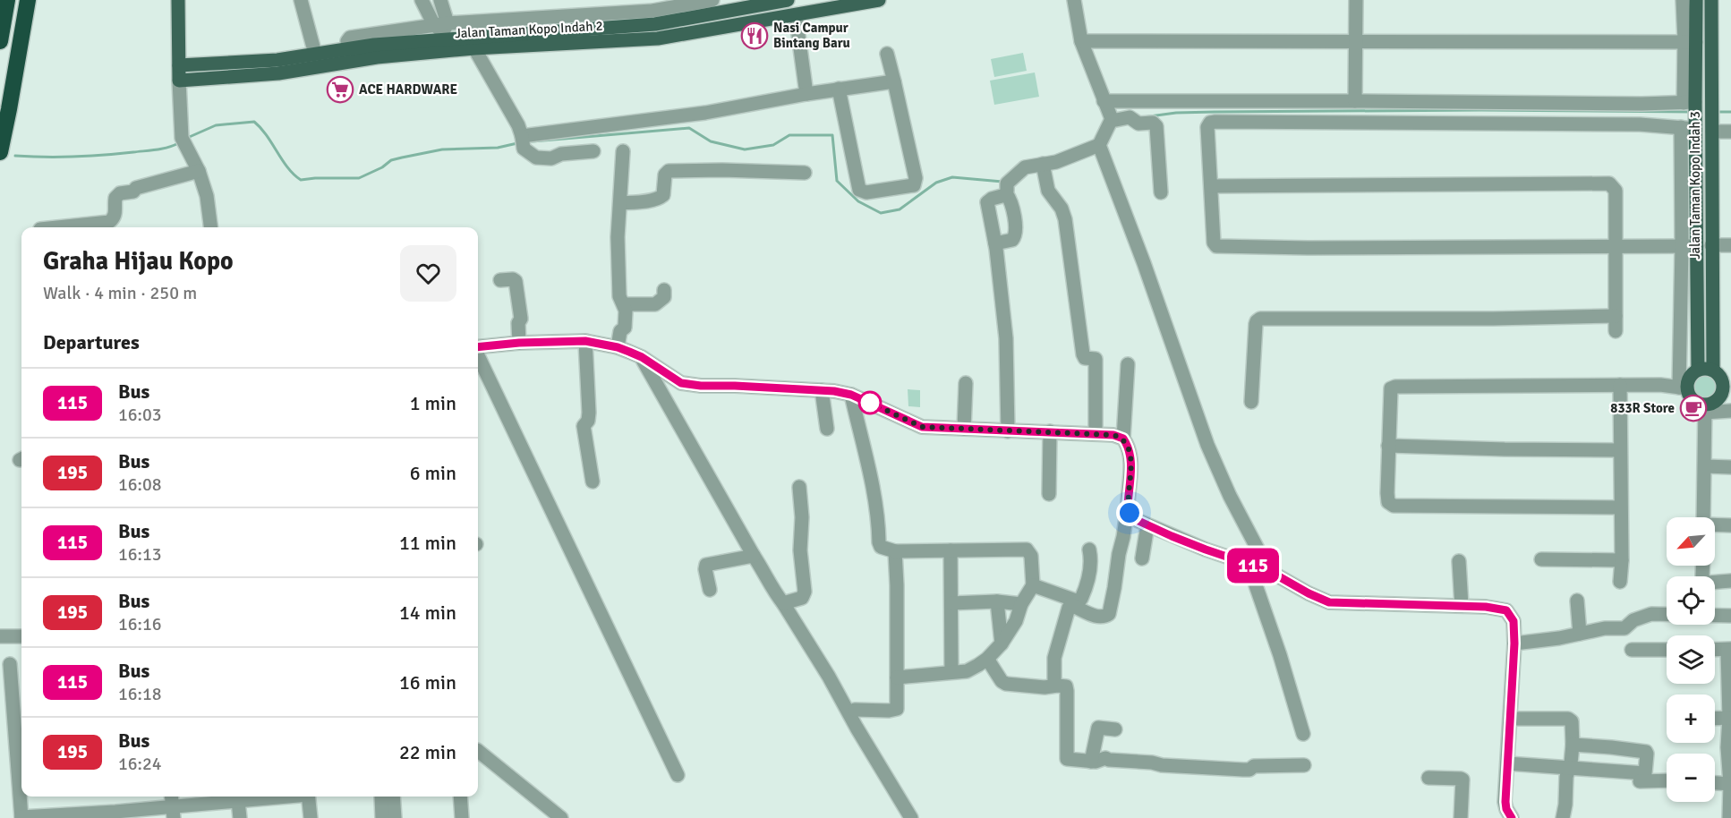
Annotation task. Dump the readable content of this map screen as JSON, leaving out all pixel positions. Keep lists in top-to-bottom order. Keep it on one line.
{"streets":{"main road":["Jalan Taman Kopo Indah 2","Jalan Taman Kopo Indah 3"]},"places":{"restaurant":["Nasi Campur Bintang Baru"],"supermarket":["ACE HARDWARE"],"cafe":["833R Store"]},"lines":["bus line 115"],"north":"bottom left","page":{"on_map":"115","heading":[["Graha Hijau Kopo","Walk · 4 min · 250 m"],"Departures"],"list":[{"mark":"115","name":"Bus","note":"16:03","value":"1 min"},{"mark":"195","name":"Bus","note":"16:08","value":"6 min"},{"mark":"115","name":"Bus","note":"16:13","value":"11 min"},{"mark":"195","name":"Bus","note":"16:16","value":"14 min"},{"mark":"115","name":"Bus","note":"16:18","value":"16 min"},{"mark":"195","name":"Bus","note":"16:24","value":"22 min"}],"map_buttons":["+","−"]}}
